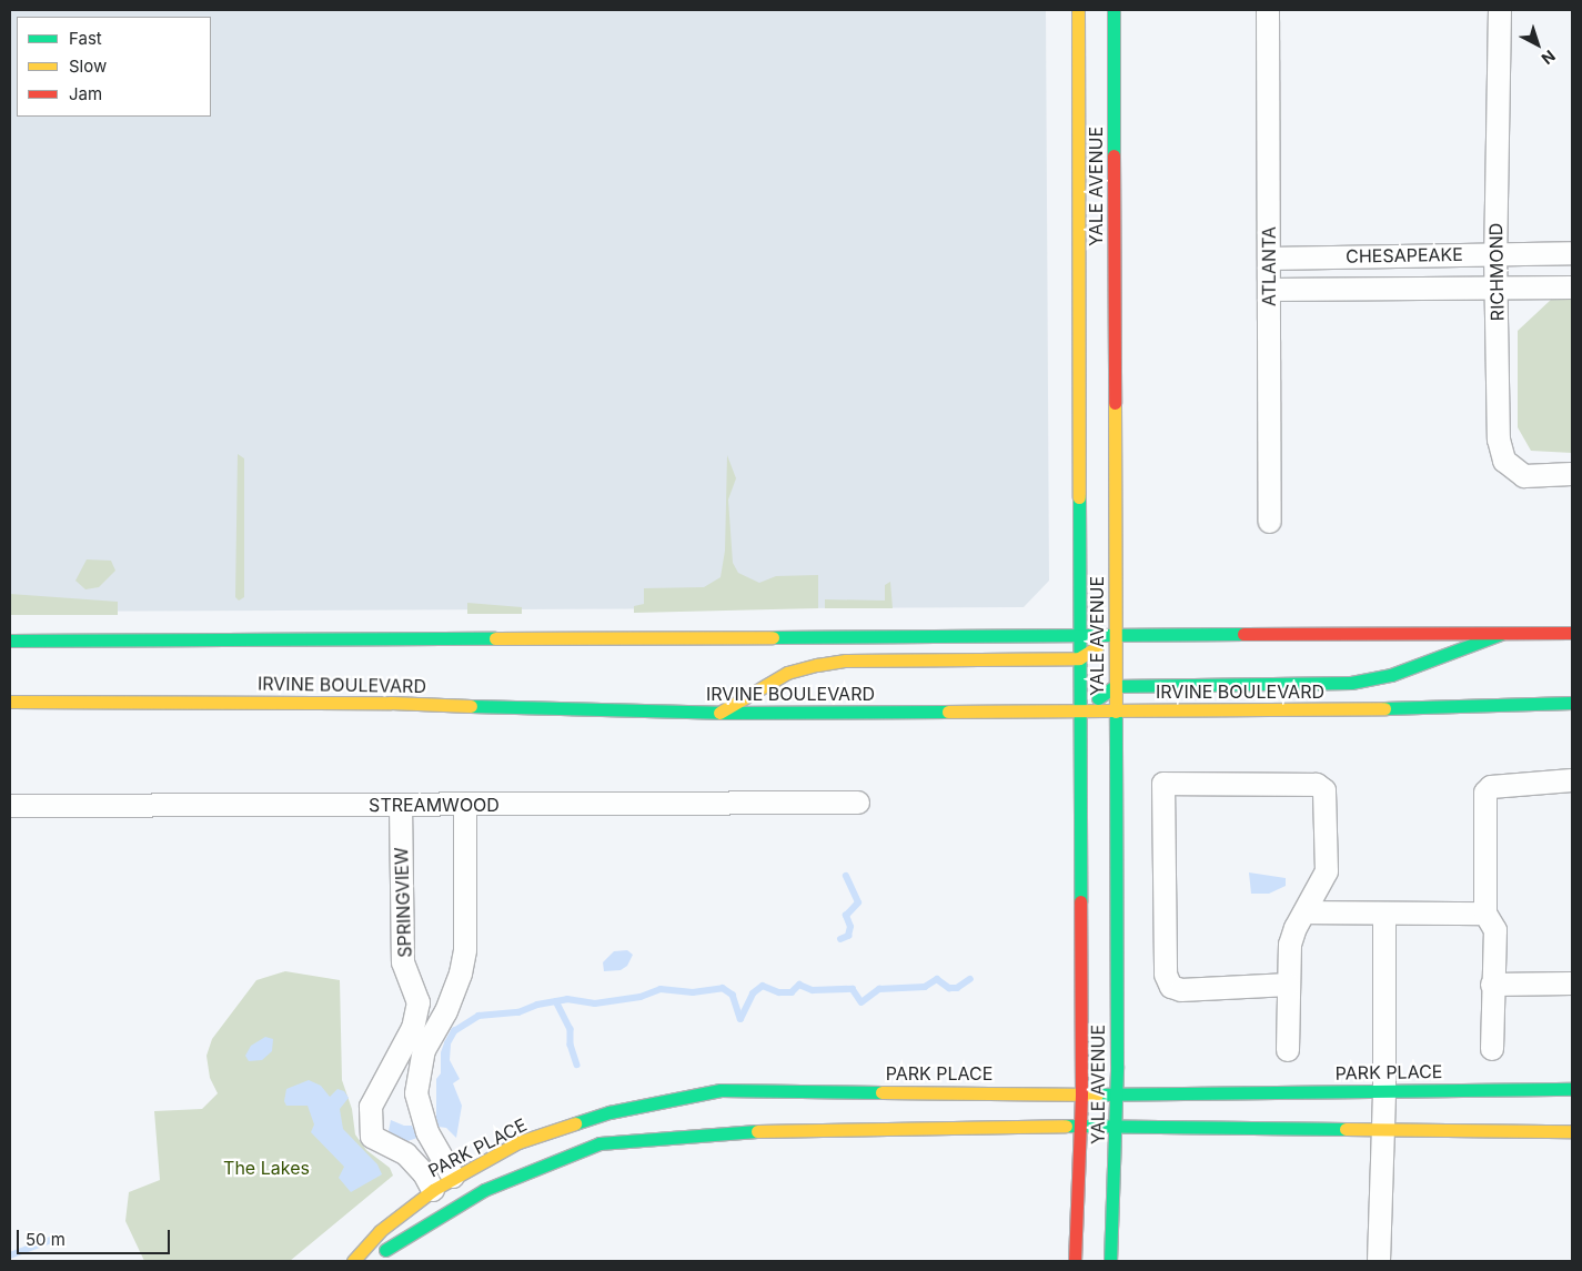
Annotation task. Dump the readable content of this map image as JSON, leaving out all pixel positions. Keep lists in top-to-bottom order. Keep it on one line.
{"streets":{"main road":["YALE AVENUE","IRVINE BOULEVARD","PARK PLACE"],"street":["CHESAPEAKE","ATLANTA","RICHMOND","STREAMWOOD","SPRINGVIEW"]},"crossings":[["YALE AVENUE","IRVINE BOULEVARD"],["YALE AVENUE","PARK PLACE"],["CHESAPEAKE","ATLANTA"],["CHESAPEAKE","RICHMOND"],["STREAMWOOD","SPRINGVIEW"],["SPRINGVIEW","PARK PLACE"]],"parks":["The Lakes"],"legend":["Fast","Slow","Jam"],"scale_bar":"50 m","north":"bottom right"}
